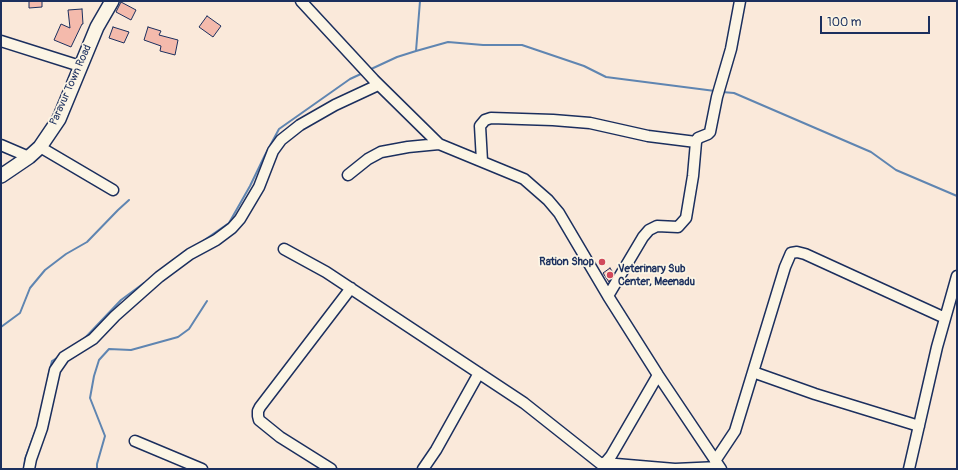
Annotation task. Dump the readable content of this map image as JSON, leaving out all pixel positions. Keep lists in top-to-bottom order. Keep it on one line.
{"streets":{"main road":["Paravur Town Road"]},"places":["Ration Shop","Veterinary Sub Center, Meenadu"],"scale_bar":"100 m"}
